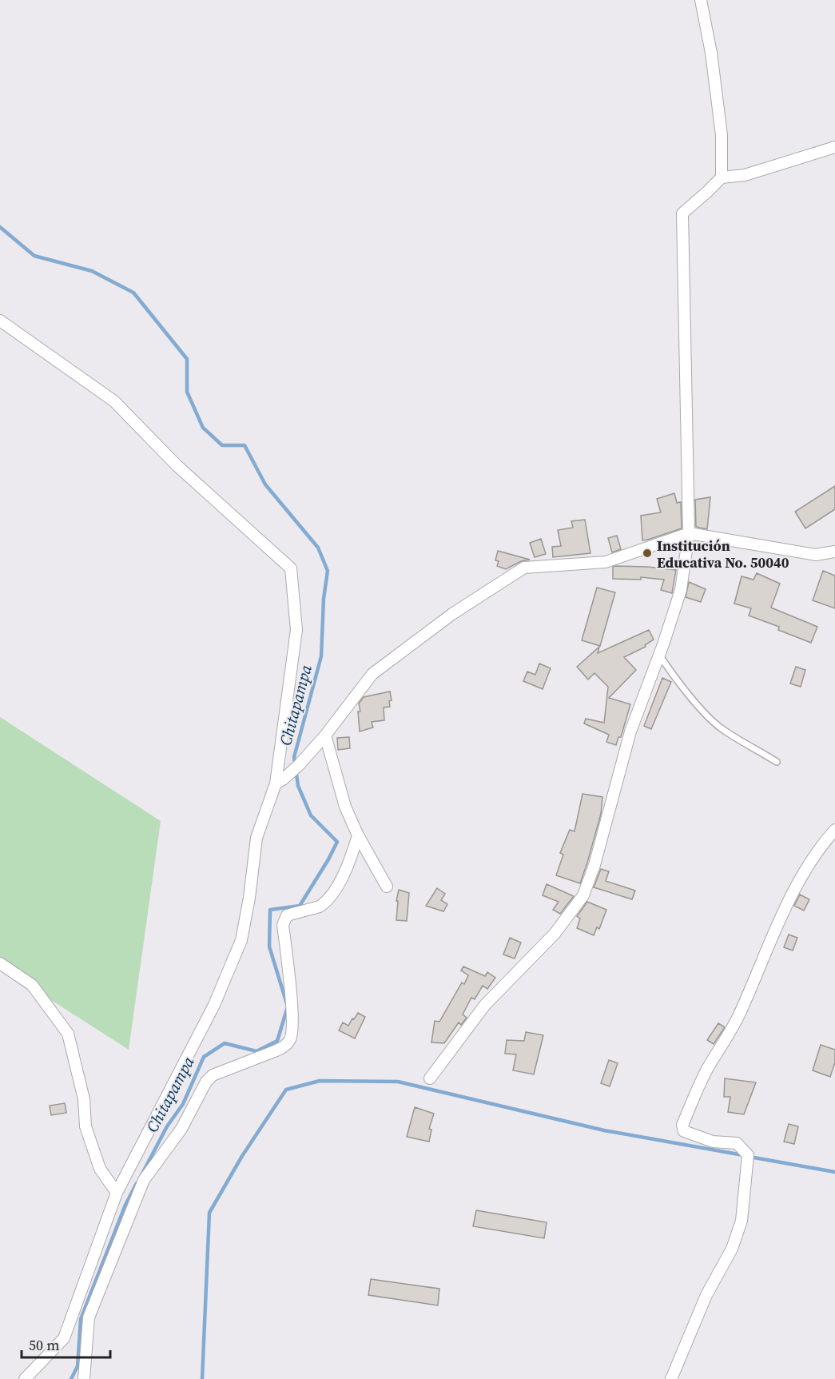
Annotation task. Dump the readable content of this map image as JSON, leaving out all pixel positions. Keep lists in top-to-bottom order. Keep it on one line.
{"water":["Chitapampa"],"places":["Institución Educativa No. 50040"],"scale_bar":"50 m"}
